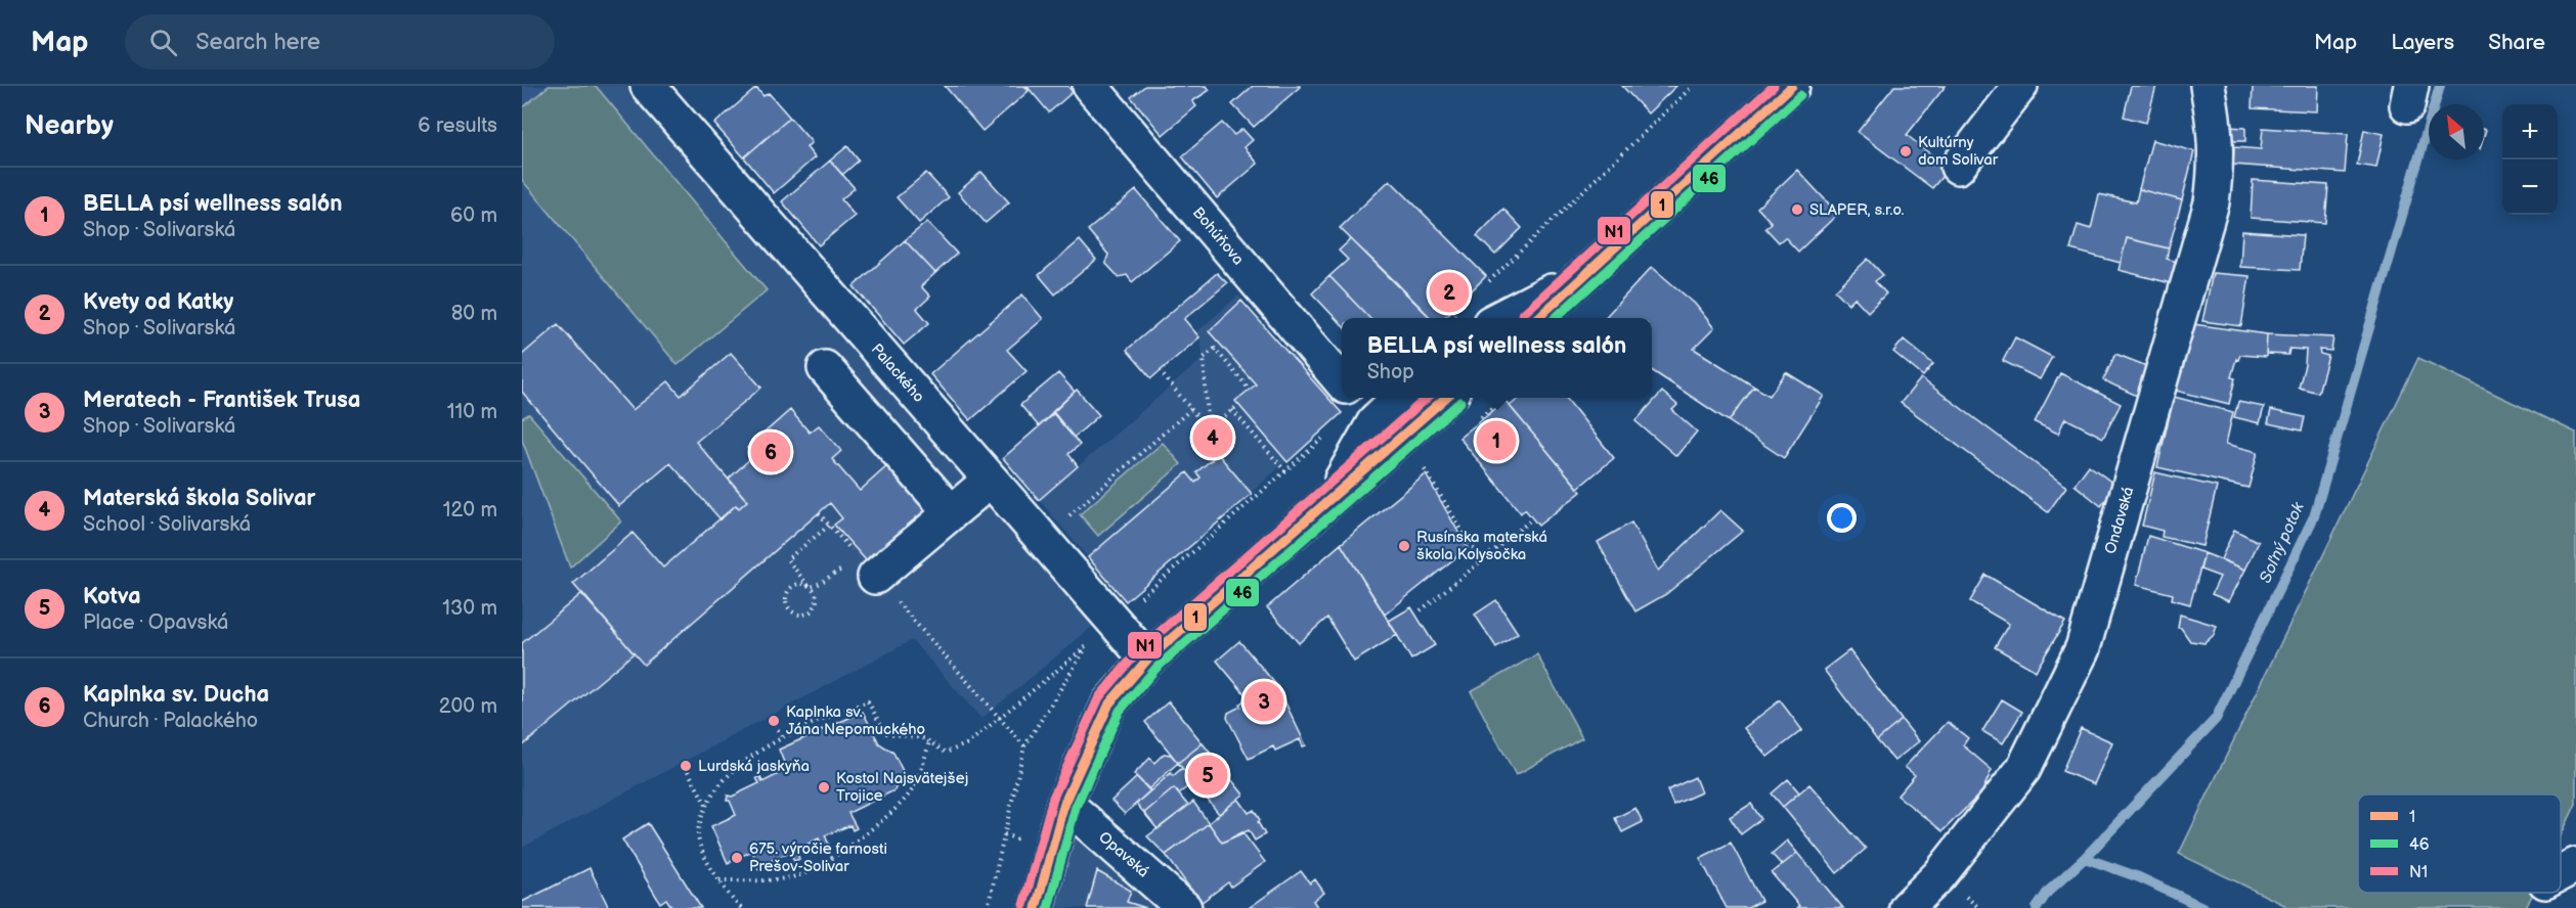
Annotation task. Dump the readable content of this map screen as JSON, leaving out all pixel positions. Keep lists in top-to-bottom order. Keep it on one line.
{"streets":{"street":["Bohúňova","Palackého","Ondavská","Opavská"]},"water":["Soľný potok"],"places":["Kultúrny dom Solivar","SLAPER, s.r.o.","Rusínska materská škola Kolysočka","Kaplnka sv. Jána Nepomuckého","Lurdská jaskyňa","Kostol Najsvätejšej Trojice","675. výročie farnosti Prešov-Solivar"],"lines":["transit line 1","transit line N1","transit line 46"],"legend":["1","46","N1"],"north":"top left","page":{"header":"Map","search":"Search here","nav":["Map","Layers","Share"],"heading":["Nearby","6 results"],"map_buttons":["+","−"],"list":[{"mark":"1","name":"BELLA psí wellness salón","note":"Shop · Solivarská","value":"60 m"},{"mark":"2","name":"Kvety od Katky","note":"Shop · Solivarská","value":"80 m"},{"mark":"3","name":"Meratech - František Trusa","note":"Shop · Solivarská","value":"110 m"},{"mark":"4","name":"Materská škola Solivar","note":"School · Solivarská","value":"120 m"},{"mark":"5","name":"Kotva","note":"Place · Opavská","value":"130 m"},{"mark":"6","name":"Kaplnka sv. Ducha","note":"Church · Palackého","value":"200 m"}],"pins":["2","4","1","6","3","5"],"popup":["BELLA psí wellness salón","Shop"]}}
